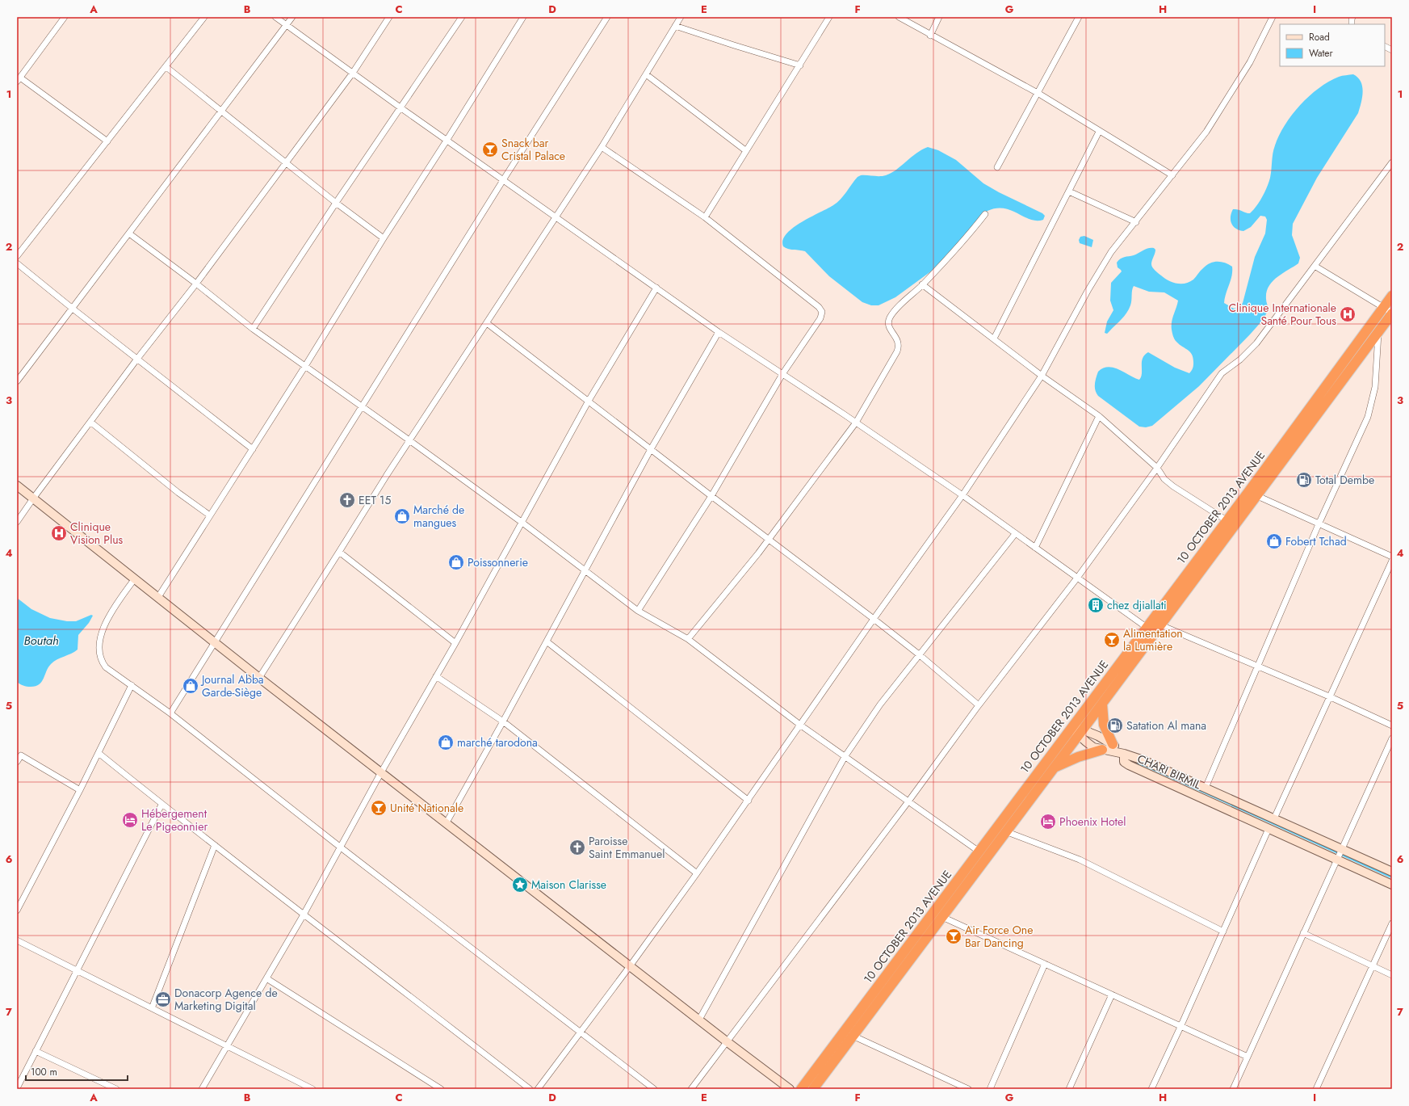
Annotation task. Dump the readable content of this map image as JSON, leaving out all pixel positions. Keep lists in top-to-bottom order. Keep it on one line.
{"streets":{"highway":["10 OCTOBER 2013 AVENUE"],"street":["CHARI BIRMIL"]},"water":["Boutah"],"places":{"bar":["Snack bar Cristal Palace","Alimentation la Lumière","Unité Nationale","Air Force One Bar Dancing"],"hospital":["Clinique Internationale Santé Pour Tous","Clinique Vision Plus"],"fuel station":["Total Dembe","Satation Al mana"],"church":["EET 15","Paroisse Saint Emmanuel"],"shop":["Marché de mangues","Fobert Tchad","Poissonnerie","Journal Abba Garde-Siège","marché tarodona"],"building":["chez djiallati"],"hotel":["Hébergement Le Pigeonnier","Phoenix Hotel"],"place":["Maison Clarisse"],"office":["Donacorp Agence de Marketing Digital"]},"legend":["Road","Water"],"scale_bar":"100 m","grid":{"columns":["A","B","C","D","E","F","G","H","I"],"rows":["1","2","3","4","5","6","7"]}}
